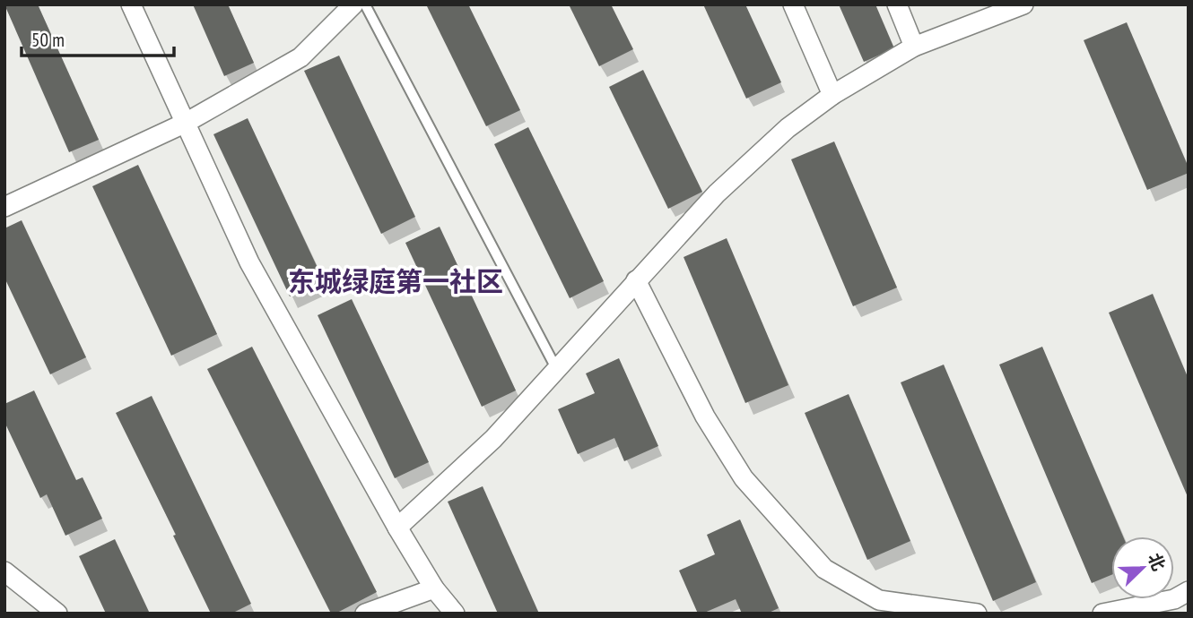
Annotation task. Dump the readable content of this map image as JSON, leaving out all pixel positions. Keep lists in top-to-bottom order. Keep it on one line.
{"districts":["东城绿庭第一社区"],"scale_bar":"50 m","north":"top right"}
